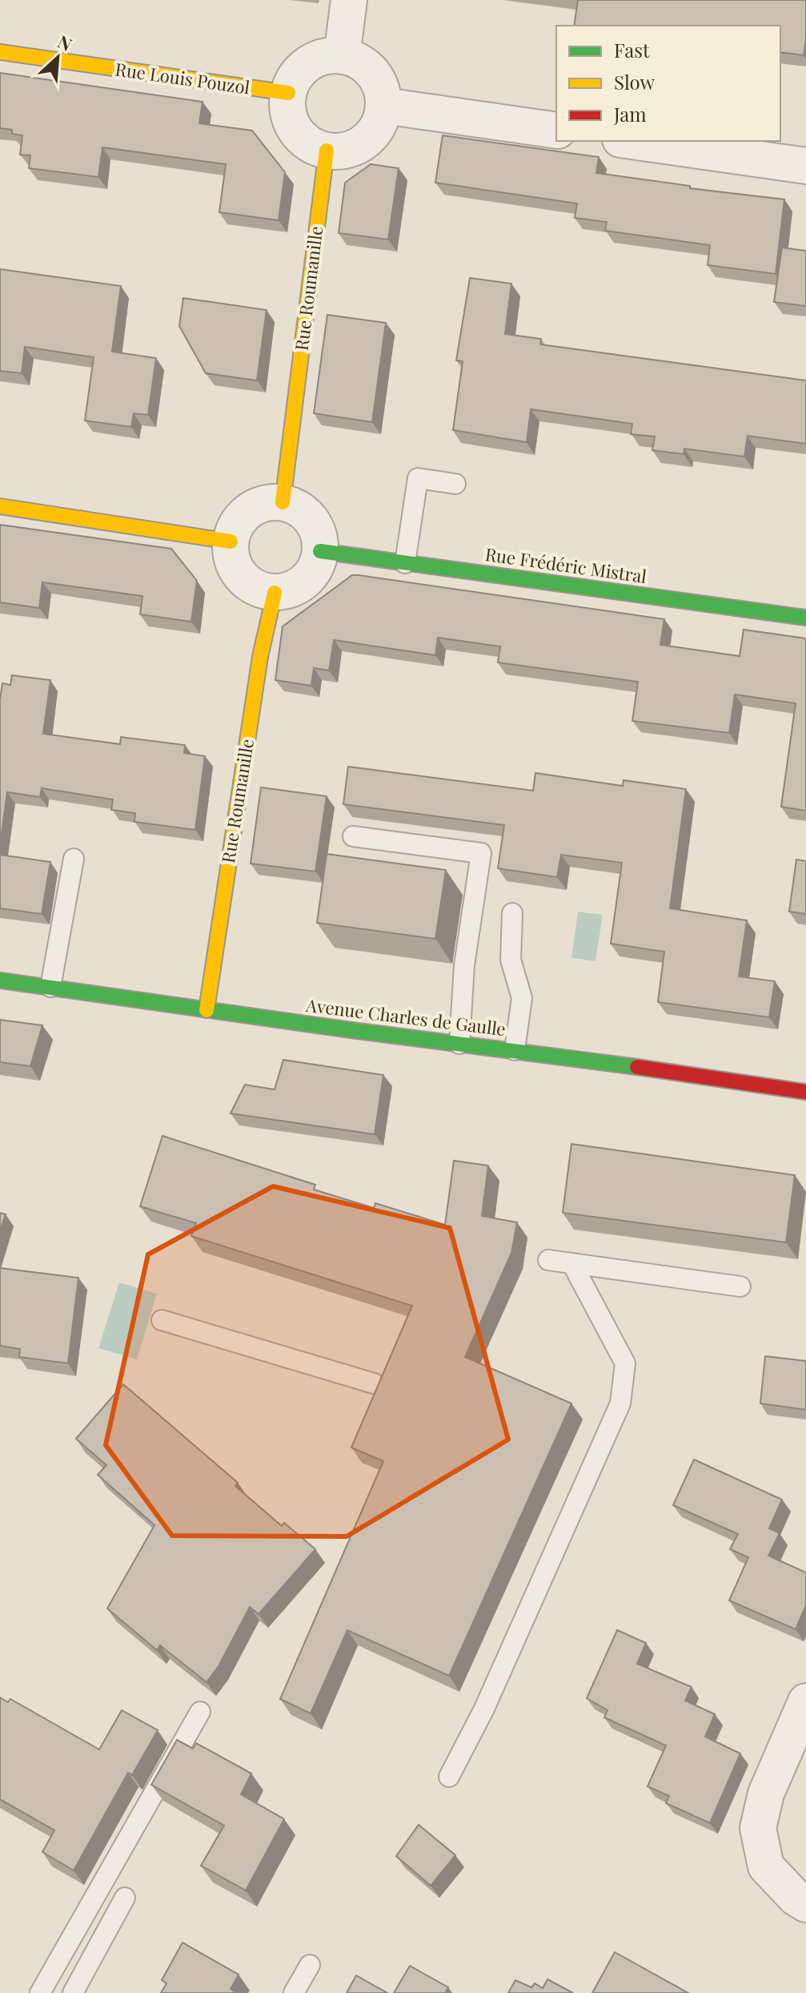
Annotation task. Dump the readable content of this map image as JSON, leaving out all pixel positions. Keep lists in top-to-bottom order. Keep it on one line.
{"streets":{"street":["Rue Louis Pouzol","Rue Roumanille","Rue Frédéric Mistral","Avenue Charles de Gaulle"]},"crossings":[["Rue Louis Pouzol","Rue Roumanille"],["Rue Roumanille","Rue Frédéric Mistral"],["Rue Roumanille","Avenue Charles de Gaulle"]],"legend":["Fast","Slow","Jam"],"north":"top right"}
